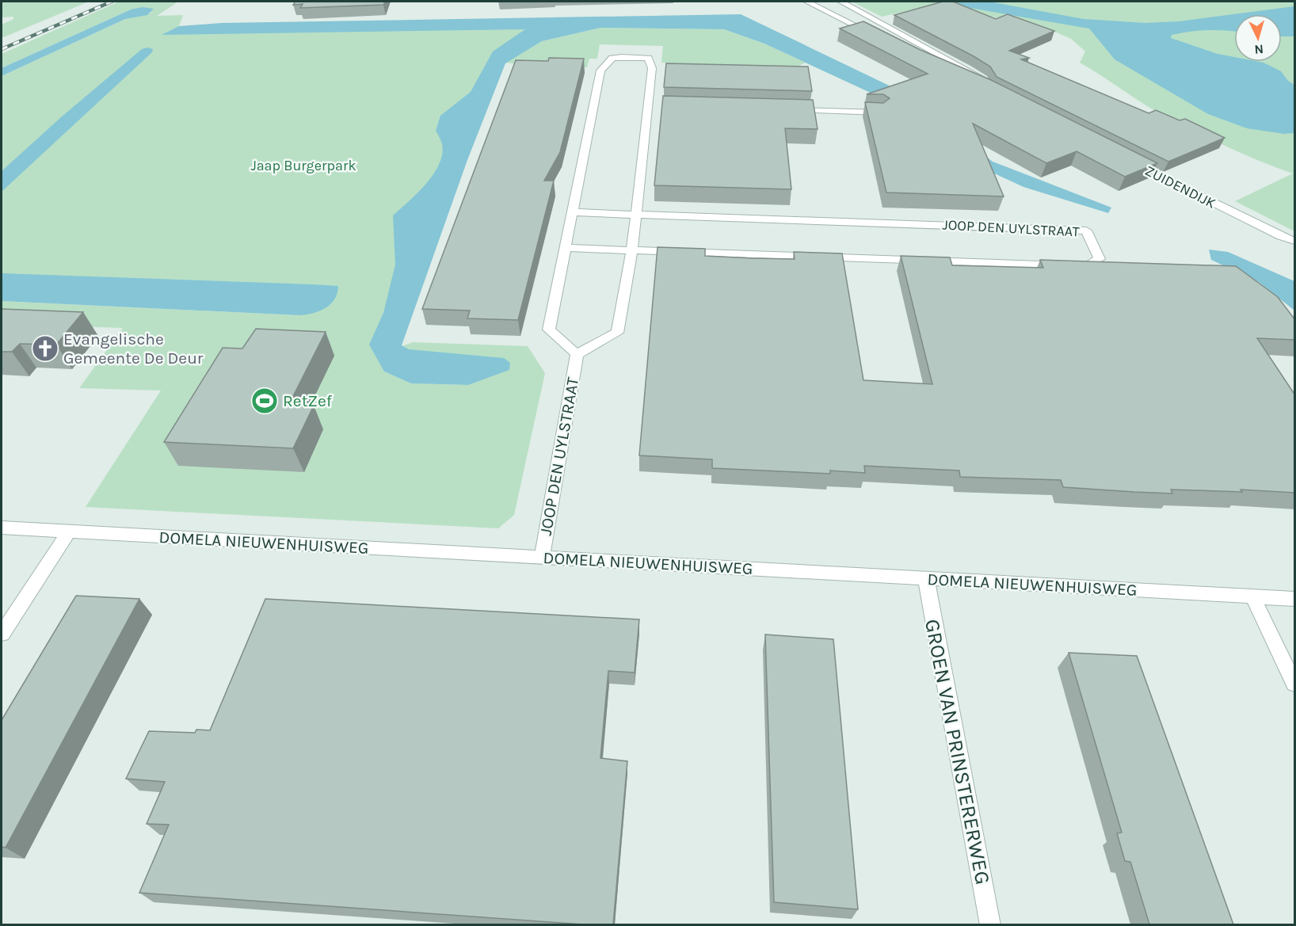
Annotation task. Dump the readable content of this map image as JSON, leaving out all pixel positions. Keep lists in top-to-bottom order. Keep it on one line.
{"streets":{"street":["ZUIDENDIJK","JOOP DEN UYLSTRAAT","DOMELA NIEUWENHUISWEG","GROEN VAN PRINSTERERWEG"]},"crossings":[["JOOP DEN UYLSTRAAT","DOMELA NIEUWENHUISWEG"],["DOMELA NIEUWENHUISWEG","GROEN VAN PRINSTERERWEG"]],"parks":["Jaap Burgerpark"],"places":{"church":["Evangelische Gemeente De Deur"],"sports":["RetZef"]},"north":"bottom"}
